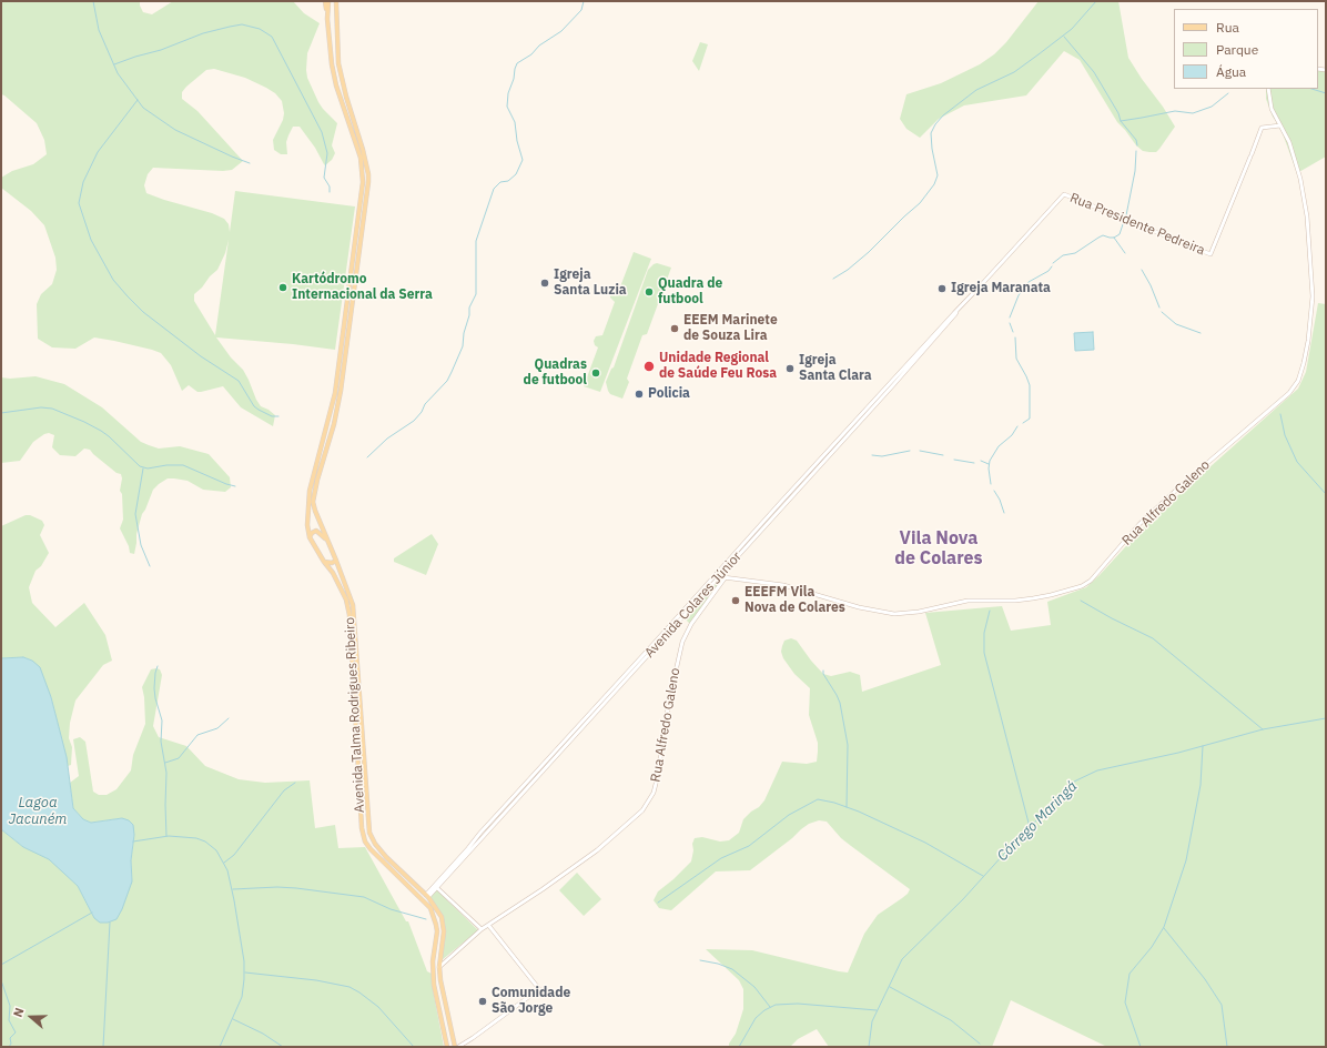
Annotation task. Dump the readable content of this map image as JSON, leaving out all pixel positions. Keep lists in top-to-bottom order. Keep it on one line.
{"streets":{"main road":["Avenida Talma Rodrigues Ribeiro"],"street":["Rua Presidente Pedreira","Rua Alfredo Galeno","Avenida Colares Júnior"]},"crossings":[["Rua Presidente Pedreira","Rua Alfredo Galeno"],["Rua Presidente Pedreira","Avenida Colares Júnior"],["Rua Alfredo Galeno","Avenida Colares Júnior"],["Rua Alfredo Galeno","Avenida Talma Rodrigues Ribeiro"],["Avenida Colares Júnior","Avenida Talma Rodrigues Ribeiro"]],"districts":["Vila Nova de Colares"],"water":["Lagoa Jacuném","Córrego Maringá"],"places":["Igreja Santa Luzia","Kartódromo Internacional da Serra","Igreja Maranata","Quadra de futbool","EEEM Marinete de Souza Lira","Unidade Regional de Saúde Feu Rosa","Igreja Santa Clara","Quadras de futbool","Policia","EEEFM Vila Nova de Colares","Comunidade São Jorge"],"legend":["Rua","Parque","Água"],"north":"left"}
